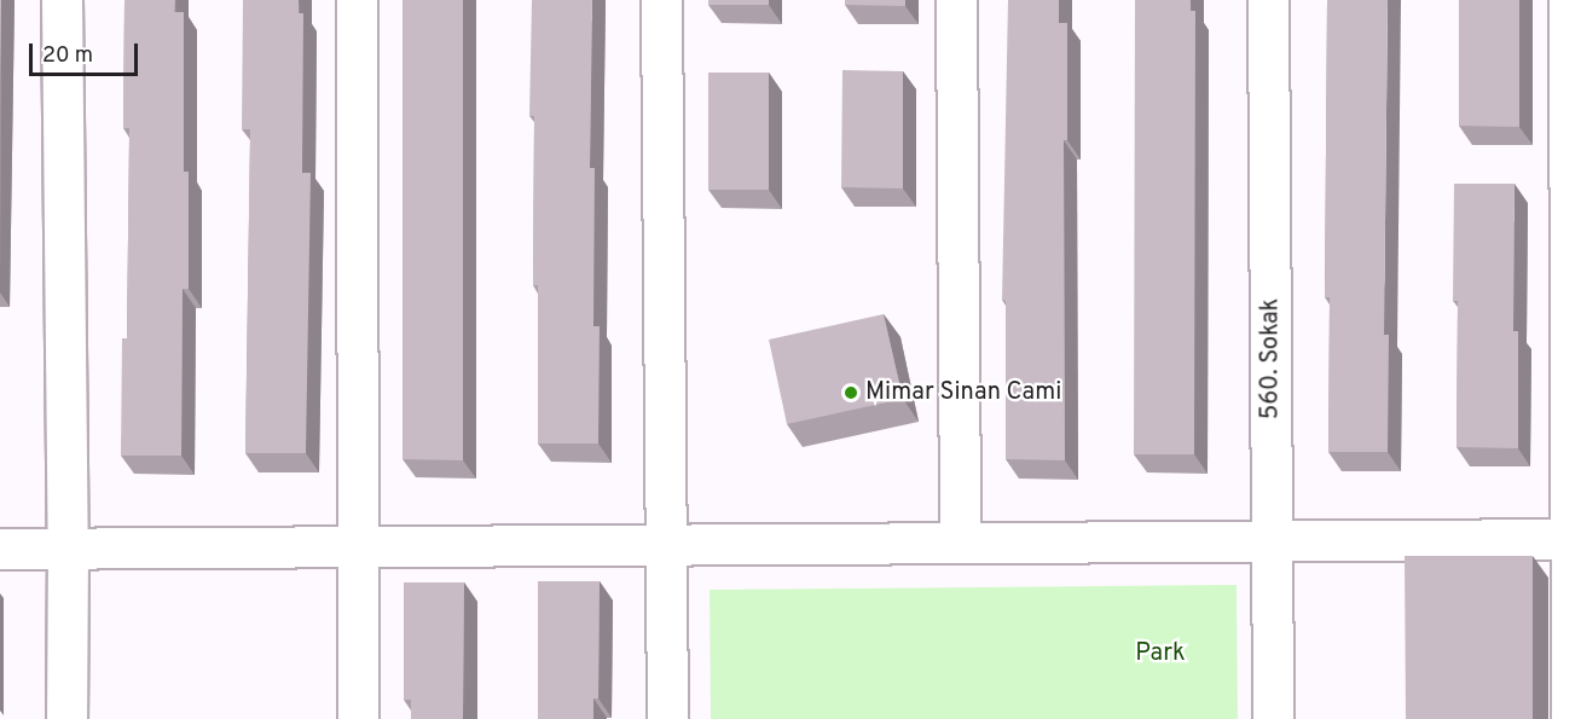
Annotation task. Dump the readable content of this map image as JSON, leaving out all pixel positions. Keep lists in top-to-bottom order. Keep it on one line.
{"streets":{"street":["560. Sokak"]},"parks":["Park"],"places":["Mimar Sinan Cami"],"scale_bar":"20 m"}
